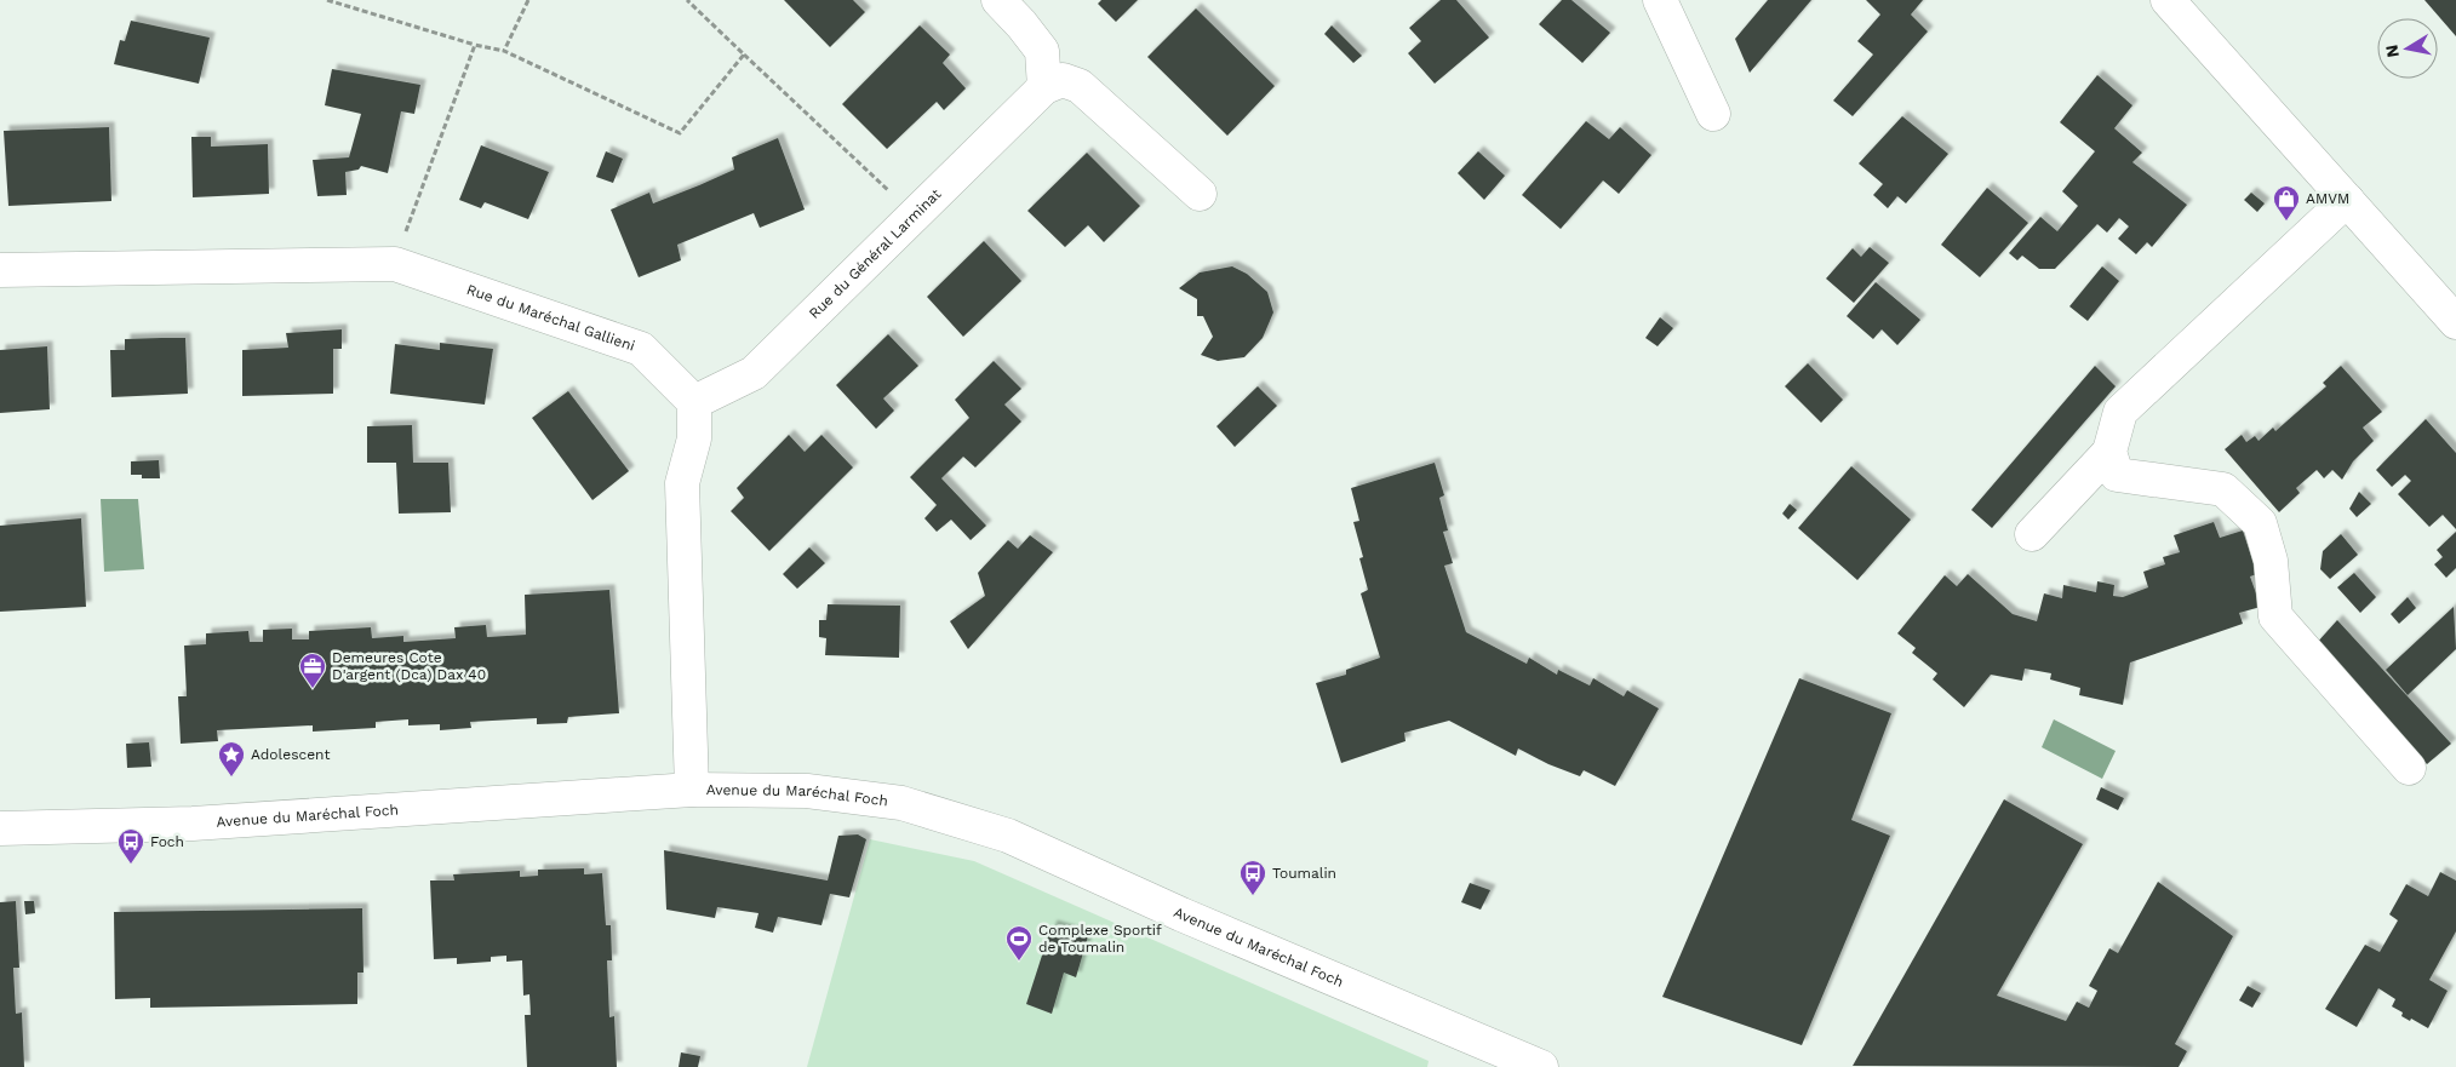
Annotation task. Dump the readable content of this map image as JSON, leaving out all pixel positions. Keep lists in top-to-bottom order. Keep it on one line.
{"streets":{"street":["Rue du Général Larminat","Rue du Maréchal Gallieni","Avenue du Maréchal Foch"]},"crossings":[["Rue du Général Larminat","Rue du Maréchal Gallieni"]],"places":{"shop":["AMVM"],"office":["Demeures Cote D'argent (Dca) Dax 40"],"place":["Adolescent"],"bus stop":["Foch","Toumalin"],"sports":["Complexe Sportif de Toumalin"]},"north":"left"}
